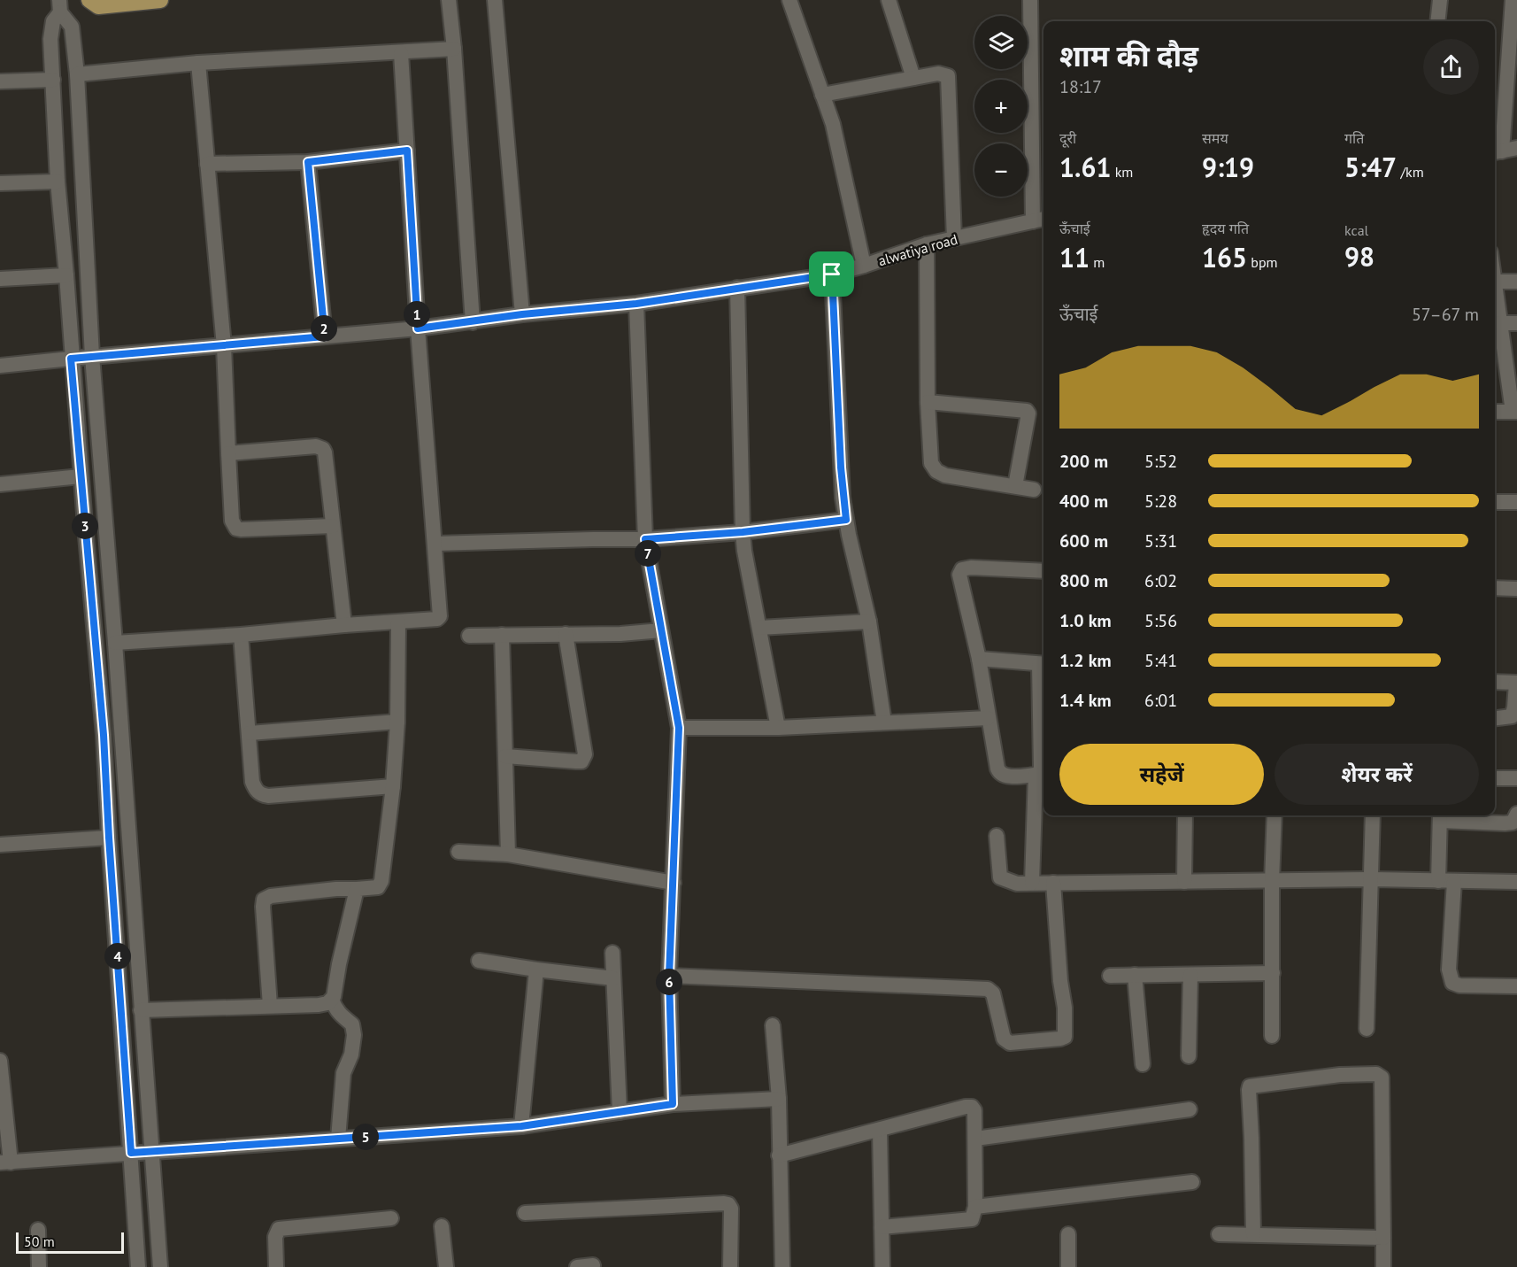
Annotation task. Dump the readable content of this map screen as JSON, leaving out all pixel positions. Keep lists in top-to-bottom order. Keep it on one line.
{"streets":{"street":["alwatiya road"]},"scale_bar":"50 m","page":{"map_buttons":["+","−"],"heading":["शाम की दौड़","18:17"],"stats":[["दूरी","1.61 km"],["समय","9:19"],["गति","5:47 /km"],["ऊँचाई","11 m"],["हृदय गति","165 bpm"],["kcal","98"]],"chart":["ऊँचाई","57–67 m"],"pins":["1","2","3","7","4","6","5"],"list":[{"name":"200 m","note":"5:52"},{"name":"400 m","note":"5:28"},{"name":"600 m","note":"5:31"},{"name":"800 m","note":"6:02"},{"name":"1.0 km","note":"5:56"},{"name":"1.2 km","note":"5:41"},{"name":"1.4 km","note":"6:01"}],"buttons":["सहेजें","शेयर करें"],"scale":"50 m"}}
